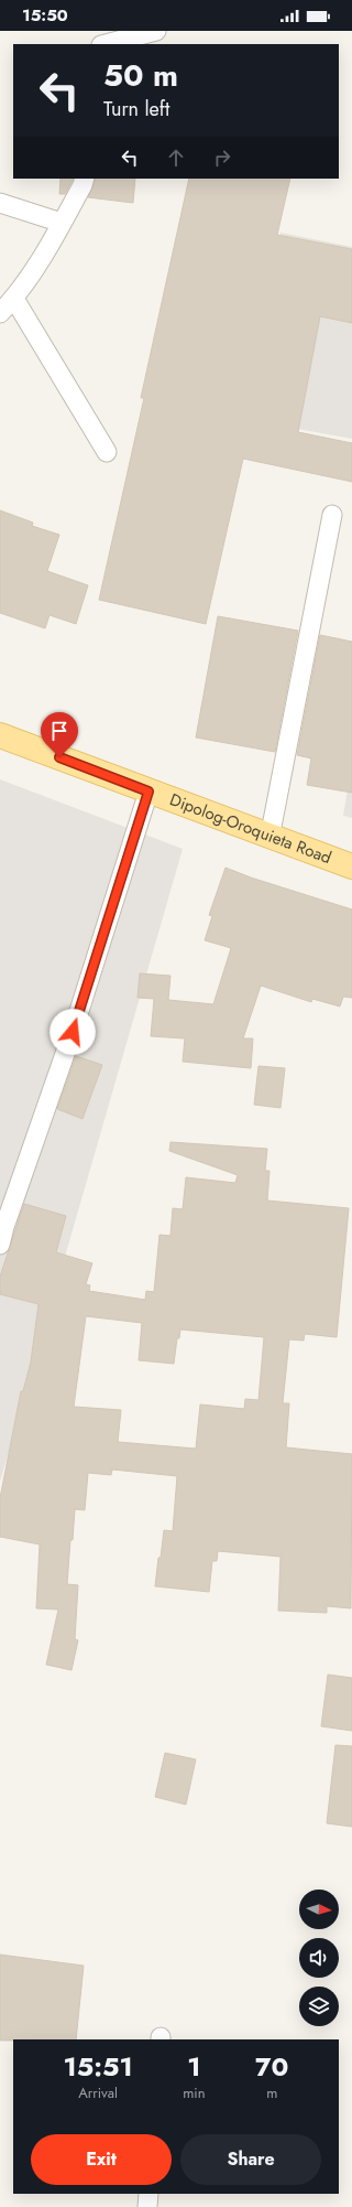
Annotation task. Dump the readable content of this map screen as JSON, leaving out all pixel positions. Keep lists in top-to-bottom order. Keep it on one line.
{"streets":{"main road":["Dipolog-Oroquieta Road"]},"north":"right","page":{"status":"15:50","turn":["50 m","Turn left"],"eta":["15:51","Arrival","1","min","70","m"],"buttons":["Exit","Share"]}}
